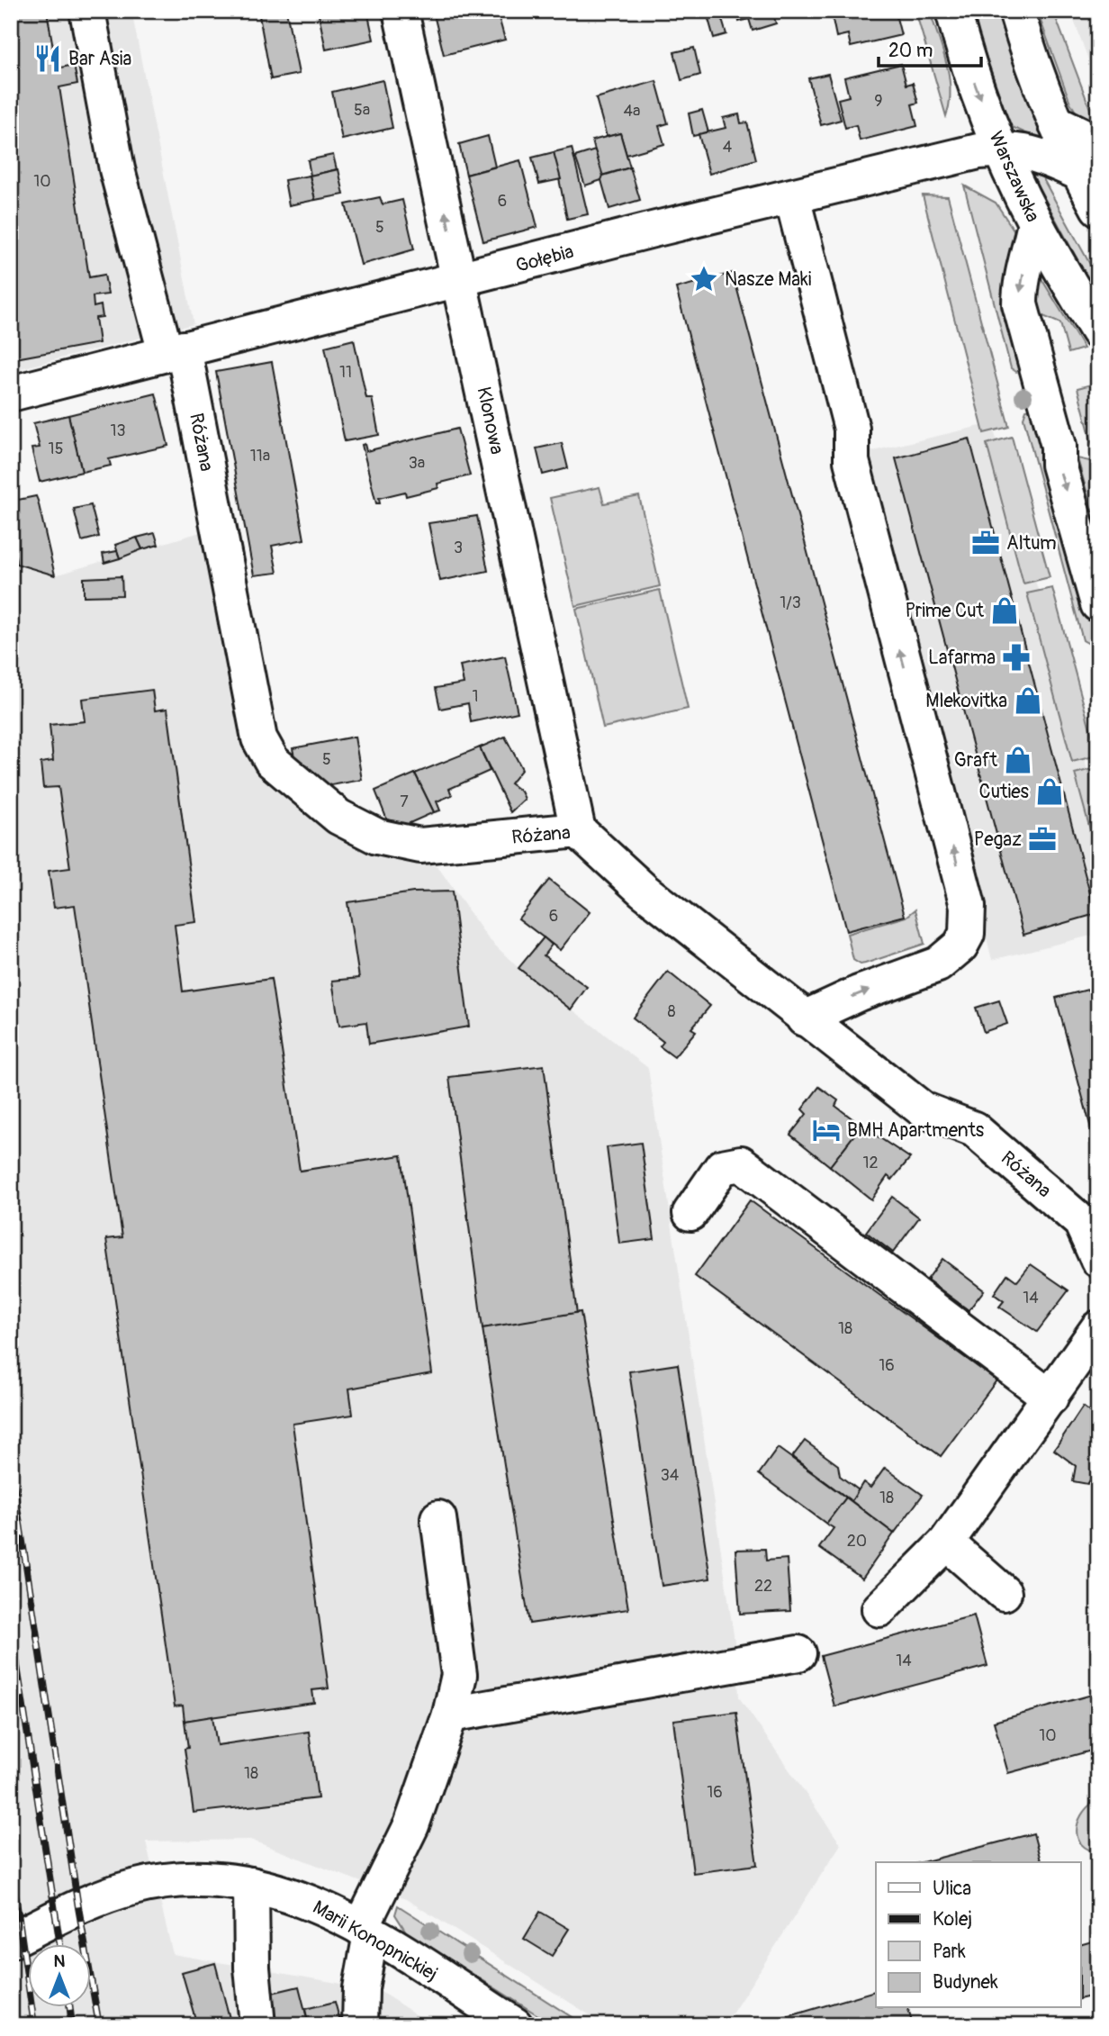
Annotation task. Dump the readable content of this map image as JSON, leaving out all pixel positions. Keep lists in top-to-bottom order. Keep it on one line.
{"streets":{"street":["Warszawska","Gołębia","Klonowa","Różana","Marii Konopnickiej"]},"crossings":[["Warszawska","Gołębia"],["Gołębia","Klonowa"],["Gołębia","Różana"],["Klonowa","Różana"]],"places":{"restaurant":["Bar Asia"],"place":["Nasze Maki"],"office":["Altum","Pegaz"],"shop":["Prime Cut","Mlekovitka","Graft","Cuties"],"pharmacy":["Lafarma"],"hotel":["BMH Apartments"]},"house_numbers":["9","5a","4a","4","10","6","5","11","13","15","11a","3a","3","1/3","1","5","7","6","8","12","14","18","16","34","18","20","22","14","10","18","16"],"legend":["Ulica","Kolej","Park","Budynek"],"scale_bar":"20 m","north":"top"}
